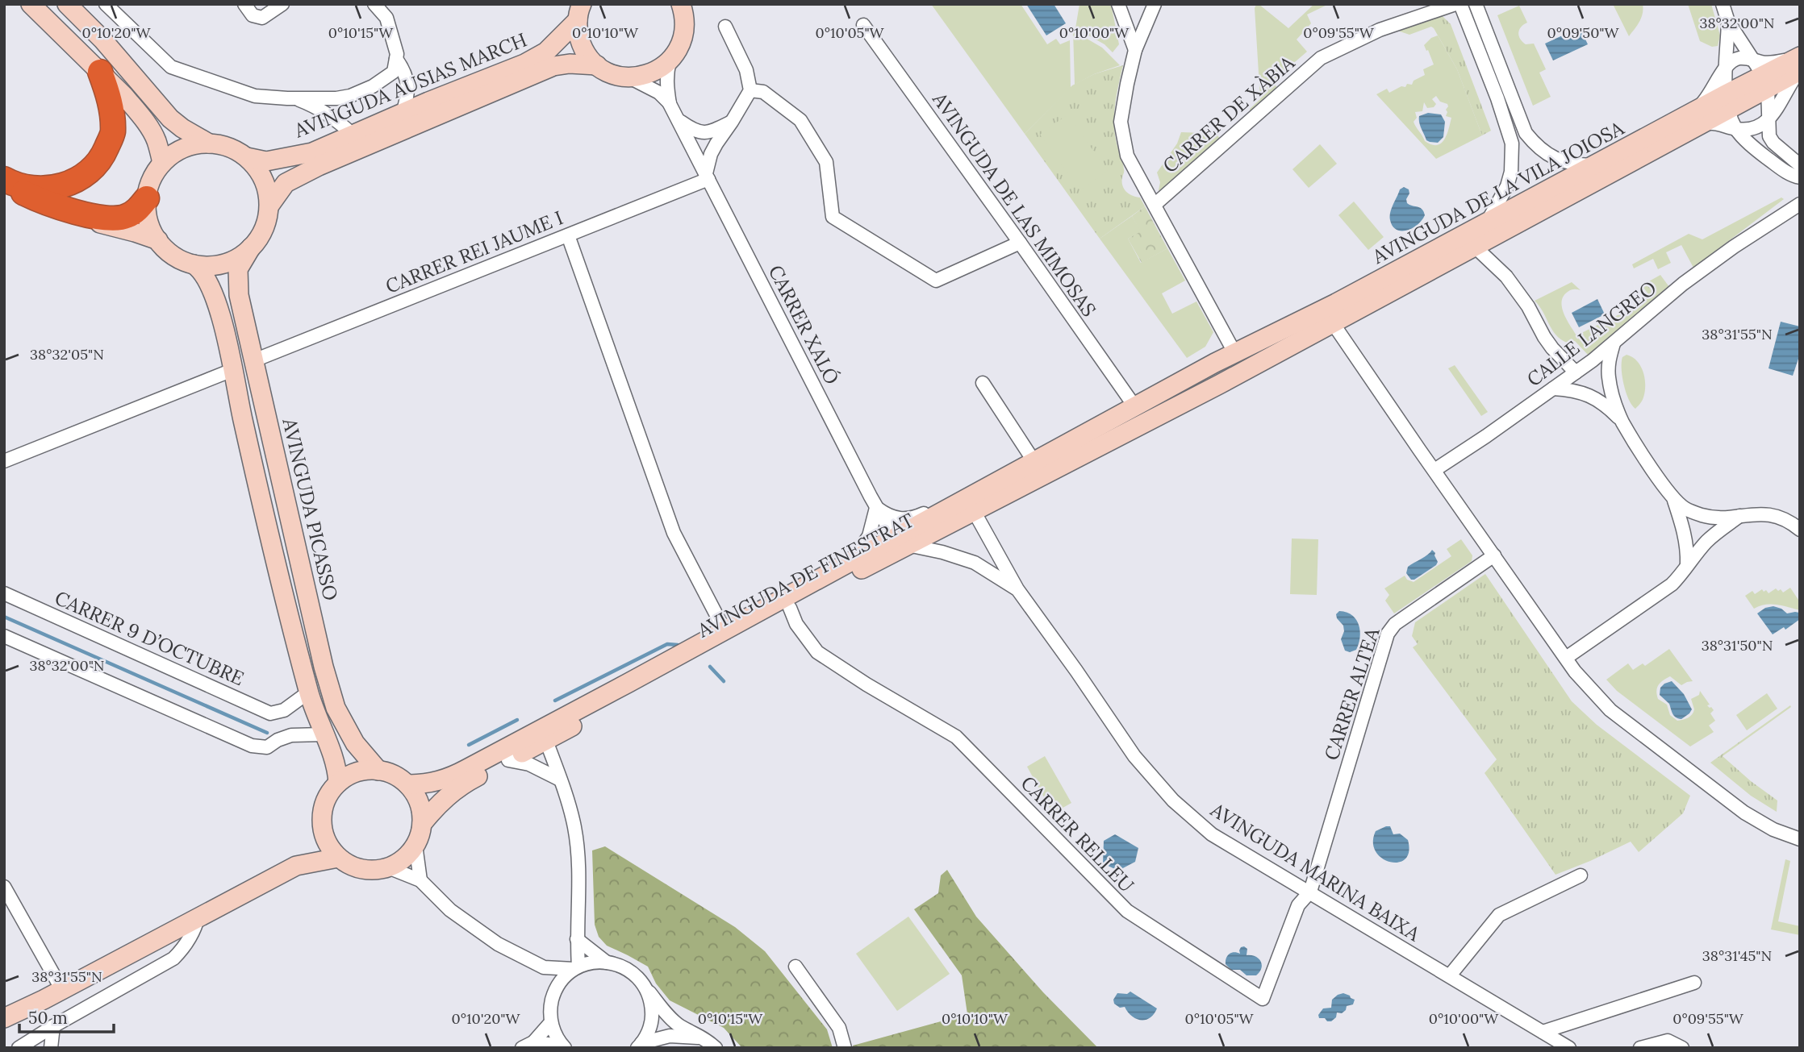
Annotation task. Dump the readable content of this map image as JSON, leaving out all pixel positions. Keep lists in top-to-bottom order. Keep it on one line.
{"streets":{"main road":["AVINGUDA AUSIAS MARCH","AVINGUDA DE LA VILA JOIOSA","AVINGUDA PICASSO","AVINGUDA DE FINESTRAT"],"street":["CARRER DE XÀBIA","AVINGUDA DE LAS MIMOSAS","CARRER REI JAUME I","CARRER XALÓ","CALLE LANGREO","CARRER 9 D’OCTUBRE","CARRER ALTEA","CARRER RELLEU","AVINGUDA MARINA BAIXA"]},"crossings":[["AVINGUDA AUSIAS MARCH","AVINGUDA PICASSO"],["AVINGUDA DE LA VILA JOIOSA","AVINGUDA DE FINESTRAT"],["AVINGUDA DE LAS MIMOSAS","AVINGUDA DE FINESTRAT"],["CARRER REI JAUME I","CARRER XALÓ"],["CARRER REI JAUME I","AVINGUDA PICASSO"],["CARRER XALÓ","AVINGUDA DE FINESTRAT"],["AVINGUDA PICASSO","AVINGUDA DE FINESTRAT"],["AVINGUDA DE FINESTRAT","CARRER RELLEU"],["AVINGUDA DE FINESTRAT","AVINGUDA MARINA BAIXA"],["CARRER ALTEA","CARRER RELLEU"],["CARRER ALTEA","AVINGUDA MARINA BAIXA"],["CARRER RELLEU","AVINGUDA MARINA BAIXA"]],"scale_bar":"50 m","coordinates":["38°32'00\"N","0°09'55\"W","0°10'20\"W","0°10'15\"W","0°10'10\"W","0°10'05\"W","0°10'00\"W","0°09'50\"W","38°31'55\"N","38°32'05\"N","38°31'50\"N","38°31'45\"N"]}
